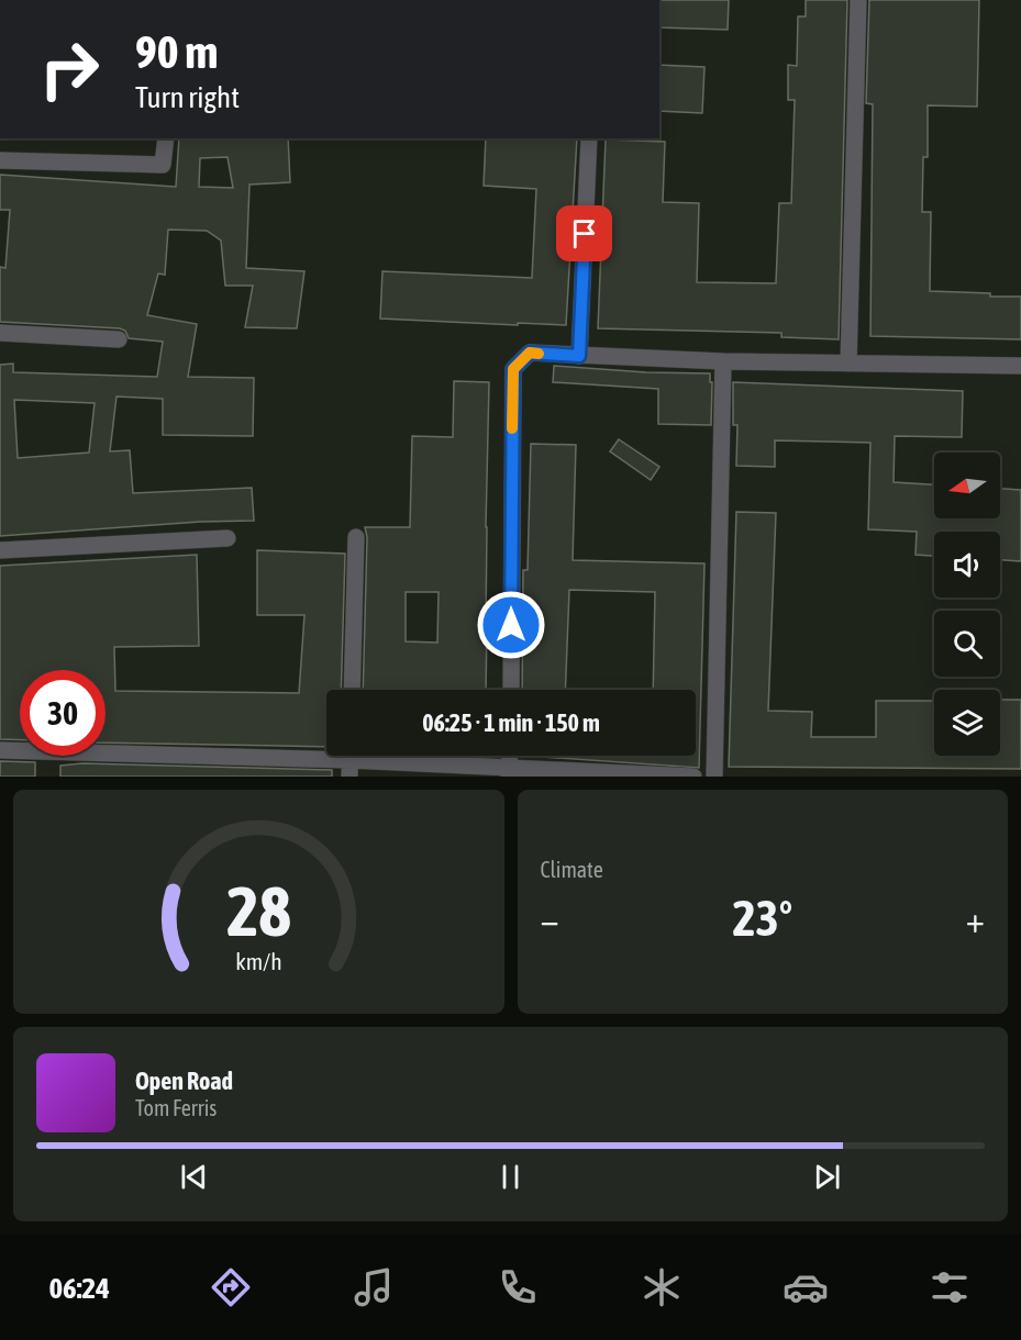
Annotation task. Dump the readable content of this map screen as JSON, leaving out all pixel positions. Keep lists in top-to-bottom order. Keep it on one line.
{"north":"left","page":{"turn":["90 m","Turn right"],"limit":"30","trip":"06:25 · 1 min · 150 m","tile":"Climate","heat":["−","23°","+"],"song":["Open Road","Tom Ferris"],"tabs":"06:24","gauge":["28","km/h"]}}
